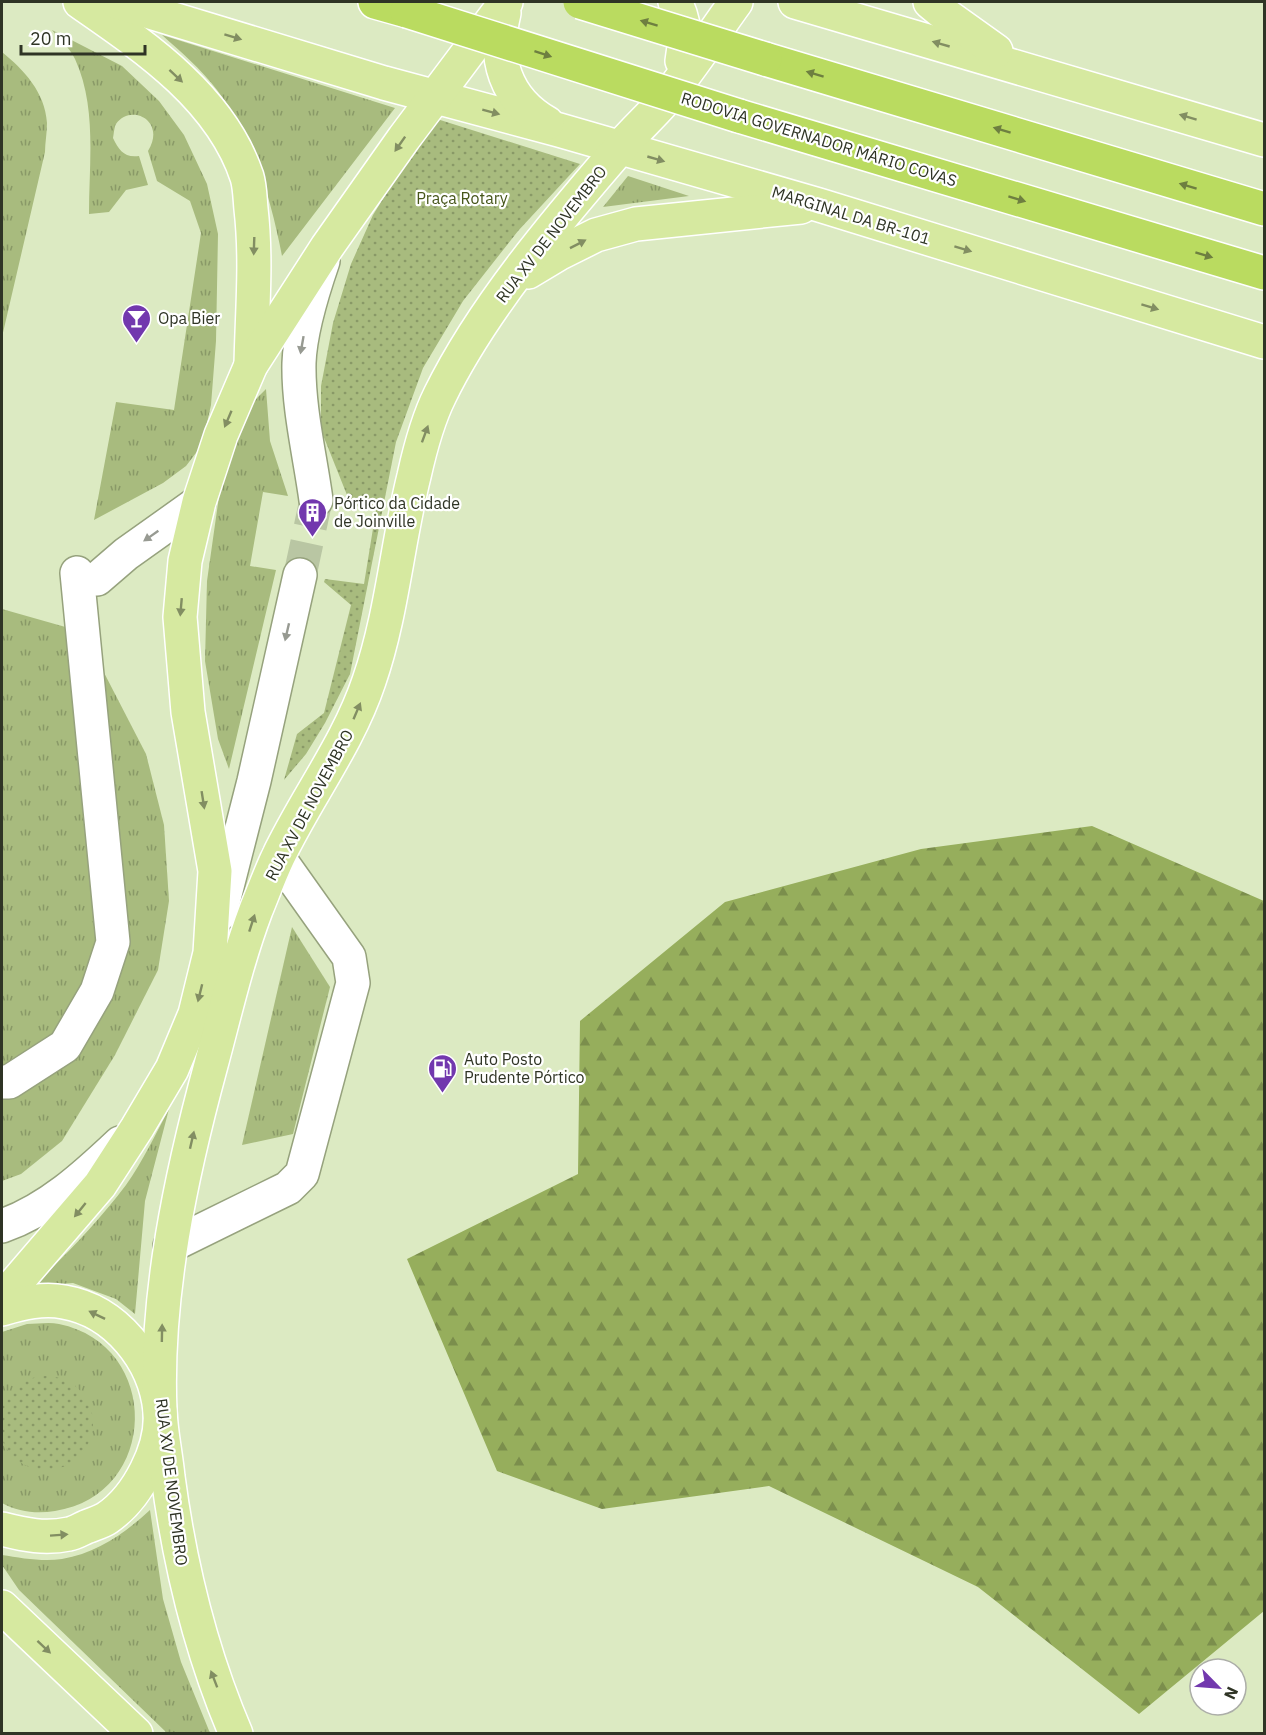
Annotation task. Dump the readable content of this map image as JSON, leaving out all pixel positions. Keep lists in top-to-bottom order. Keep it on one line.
{"streets":{"highway":["RODOVIA GOVERNADOR MÁRIO COVAS"],"main road":["MARGINAL DA BR-101","RUA XV DE NOVEMBRO"]},"crossings":[["MARGINAL DA BR-101","RUA XV DE NOVEMBRO"]],"parks":["Praça Rotary"],"places":{"bar":["Opa Bier"],"building":["Pórtico da Cidade de Joinville"],"fuel station":["Auto Posto Prudente Pórtico"]},"scale_bar":"20 m","north":"bottom right"}
